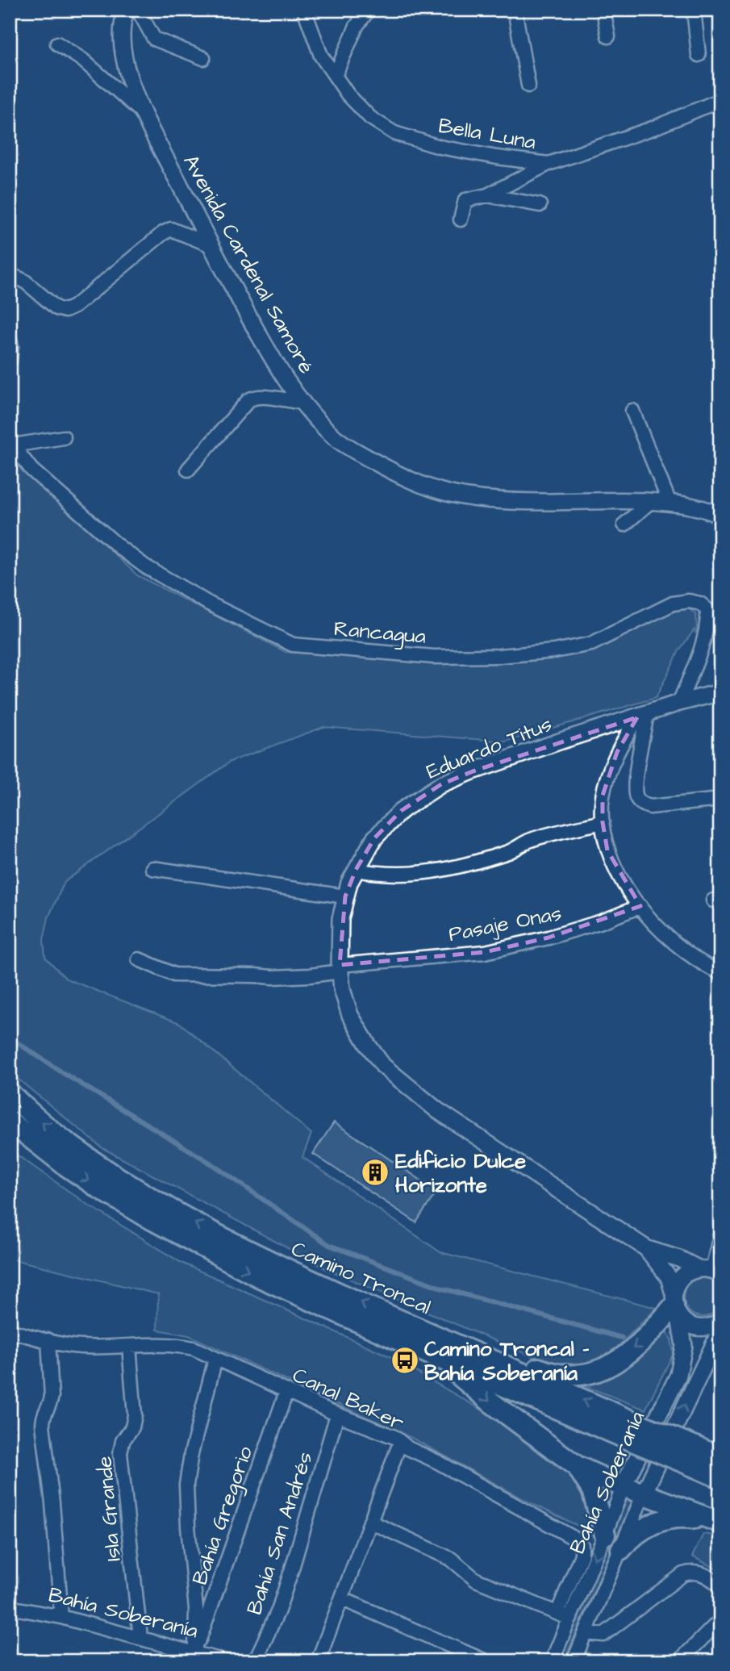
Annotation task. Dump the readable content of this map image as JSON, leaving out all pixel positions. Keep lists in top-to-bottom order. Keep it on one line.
{"streets":{"main road":["Camino Troncal"],"street":["Bella Luna","Avenida Cardenal Samoré","Rancagua","Eduardo Titus","Pasaje Onas","Canal Baker","Bahía Soberanía","Isla Grande","Bahía Gregorio","Bahía San Andrés"]},"crossings":[["Rancagua","Eduardo Titus"],["Eduardo Titus","Pasaje Onas"],["Eduardo Titus","Bahía Soberanía"],["Canal Baker","Bahía Soberanía"],["Canal Baker","Isla Grande"],["Canal Baker","Bahía Gregorio"],["Canal Baker","Bahía San Andrés"],["Bahía Soberanía","Isla Grande"],["Bahía Soberanía","Bahía Gregorio"]],"places":{"building":["Edificio Dulce Horizonte"],"bus stop":["Camino Troncal - Bahía Soberanía"]}}
